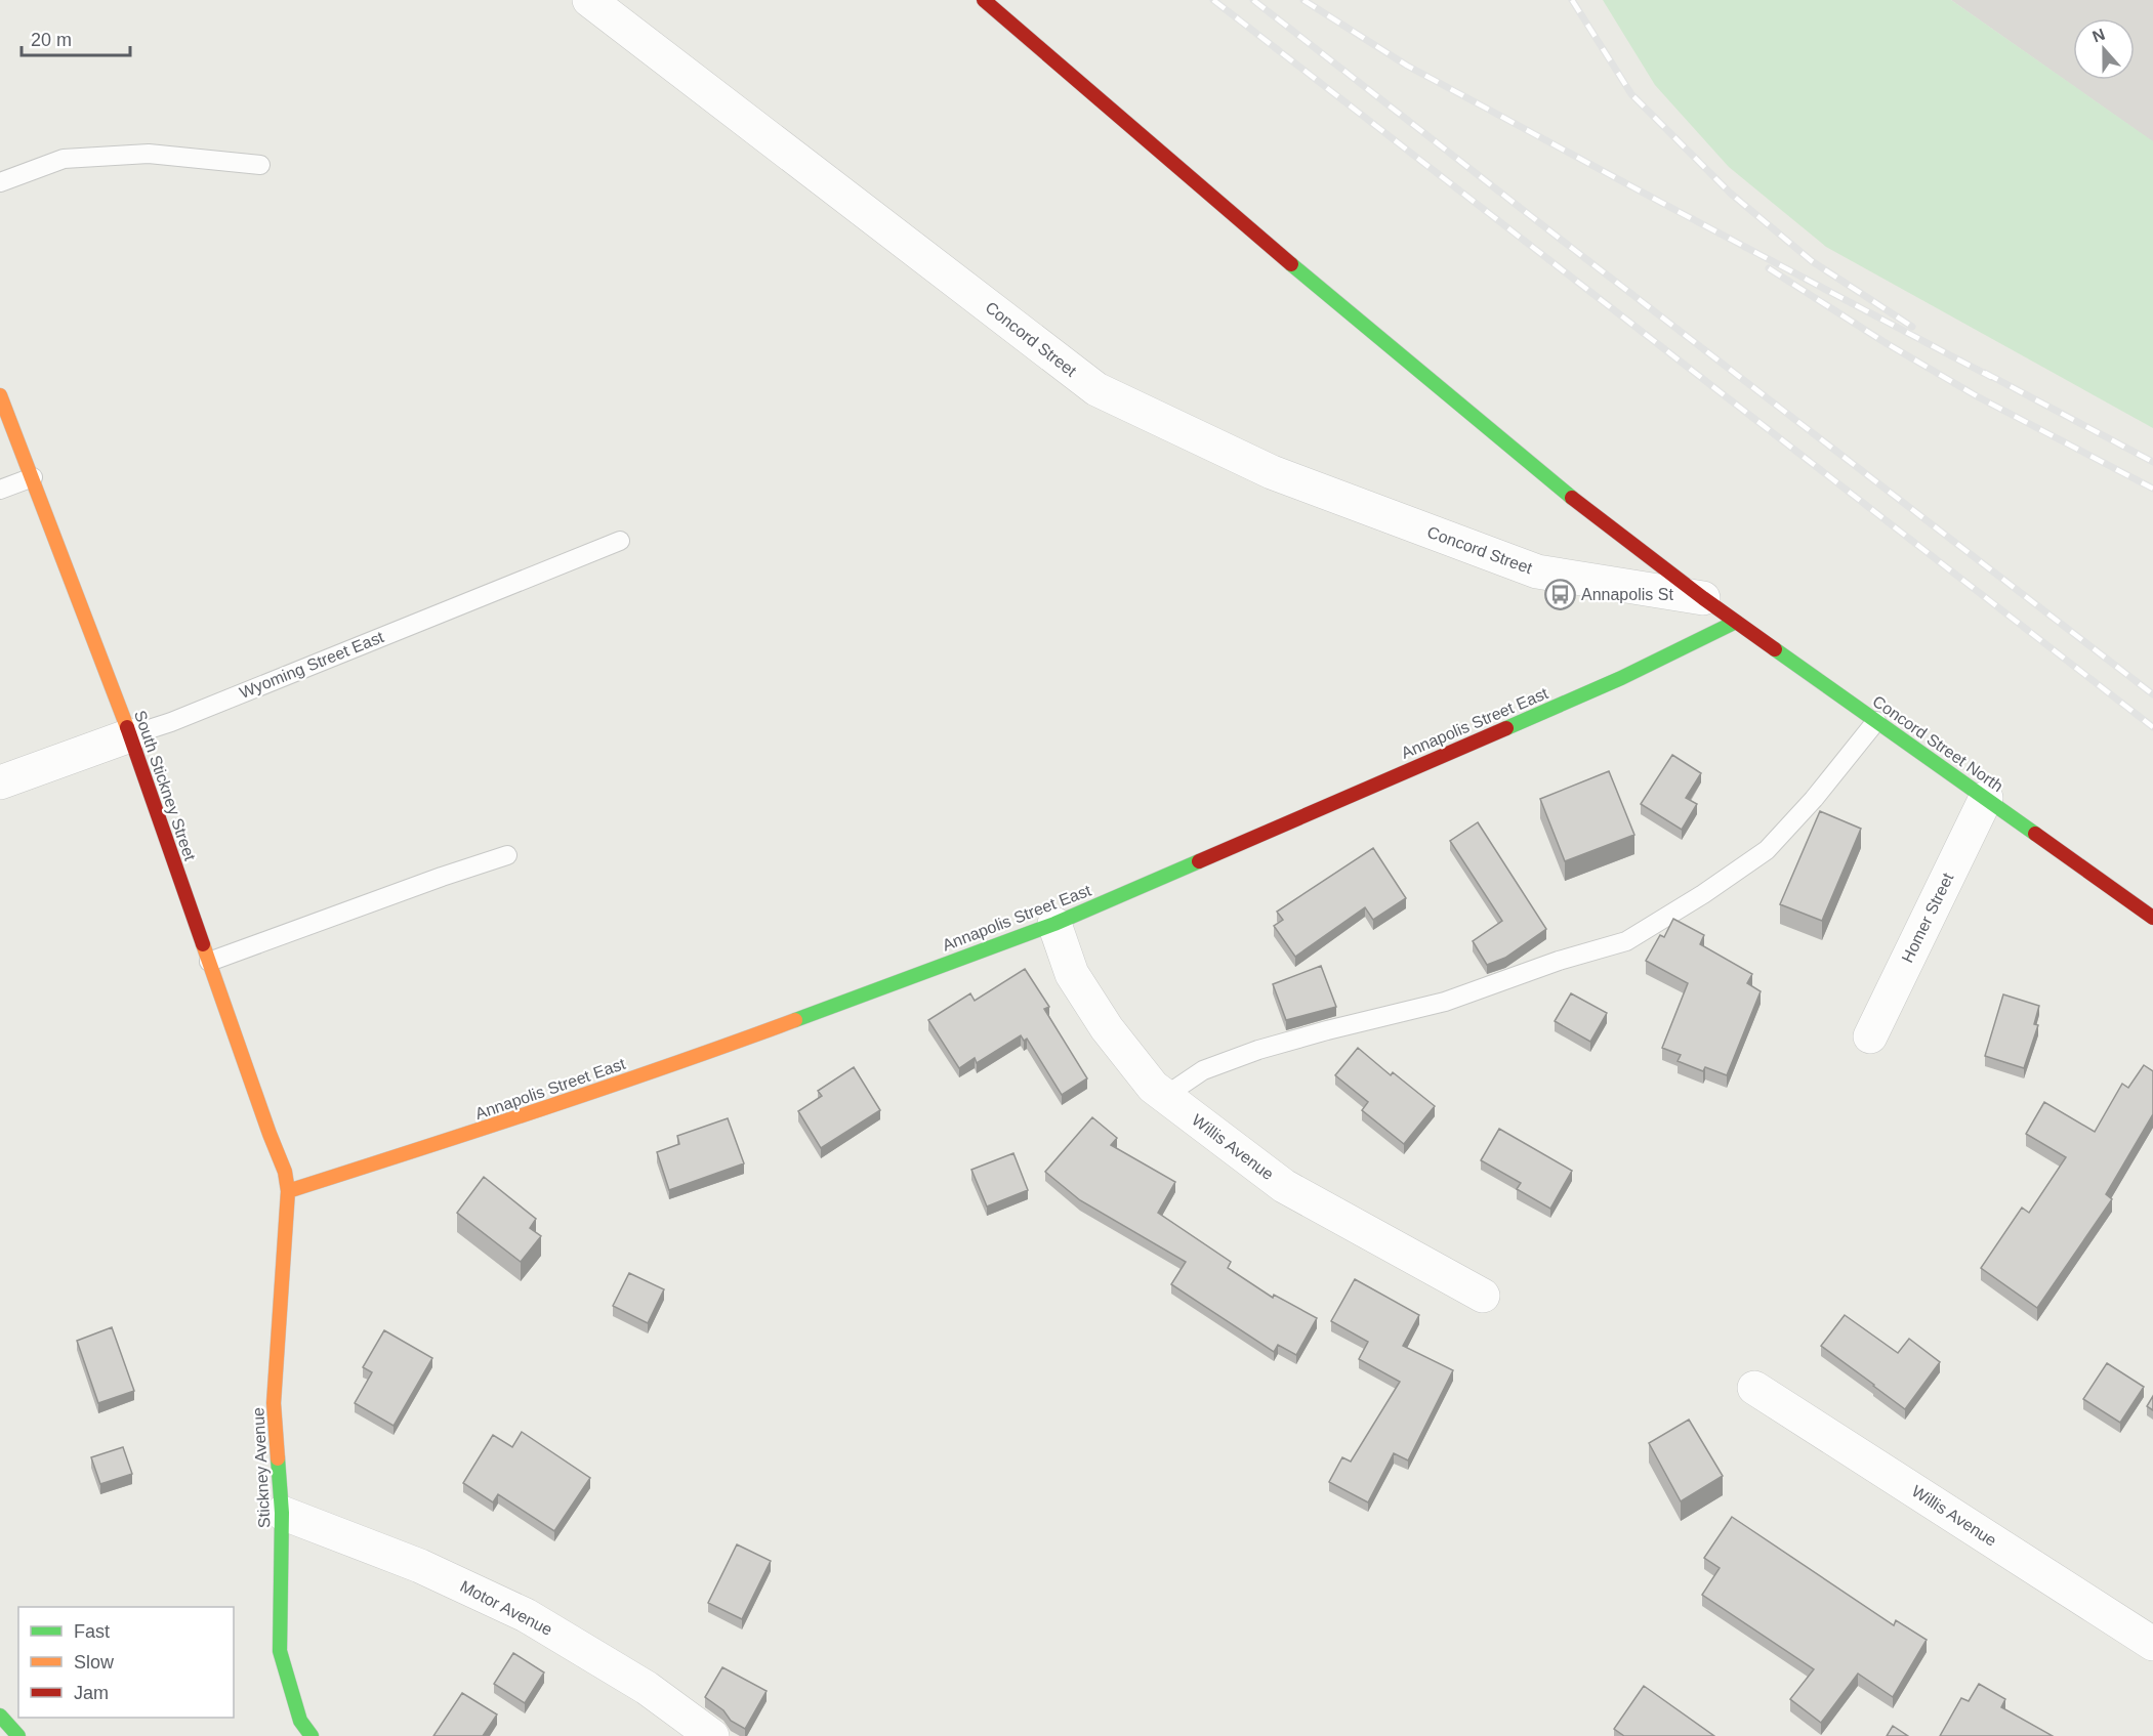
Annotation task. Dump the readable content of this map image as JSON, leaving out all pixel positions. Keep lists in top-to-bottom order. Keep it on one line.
{"streets":{"main road":["Annapolis Street East","Concord Street North","South Stickney Street","Stickney Avenue"],"street":["Concord Street","Wyoming Street East","Homer Street","Willis Avenue","Motor Avenue"]},"crossings":[["Concord Street","Concord Street North"],["Wyoming Street East","South Stickney Street"],["Annapolis Street East","Concord Street North"],["Annapolis Street East","South Stickney Street"],["Annapolis Street East","Willis Avenue"],["Annapolis Street East","Stickney Avenue"],["Concord Street North","Homer Street"],["South Stickney Street","Stickney Avenue"],["Stickney Avenue","Motor Avenue"]],"places":{"bus stop":["Annapolis St"]},"legend":["Fast","Slow","Jam"],"scale_bar":"20 m","north":"top"}
